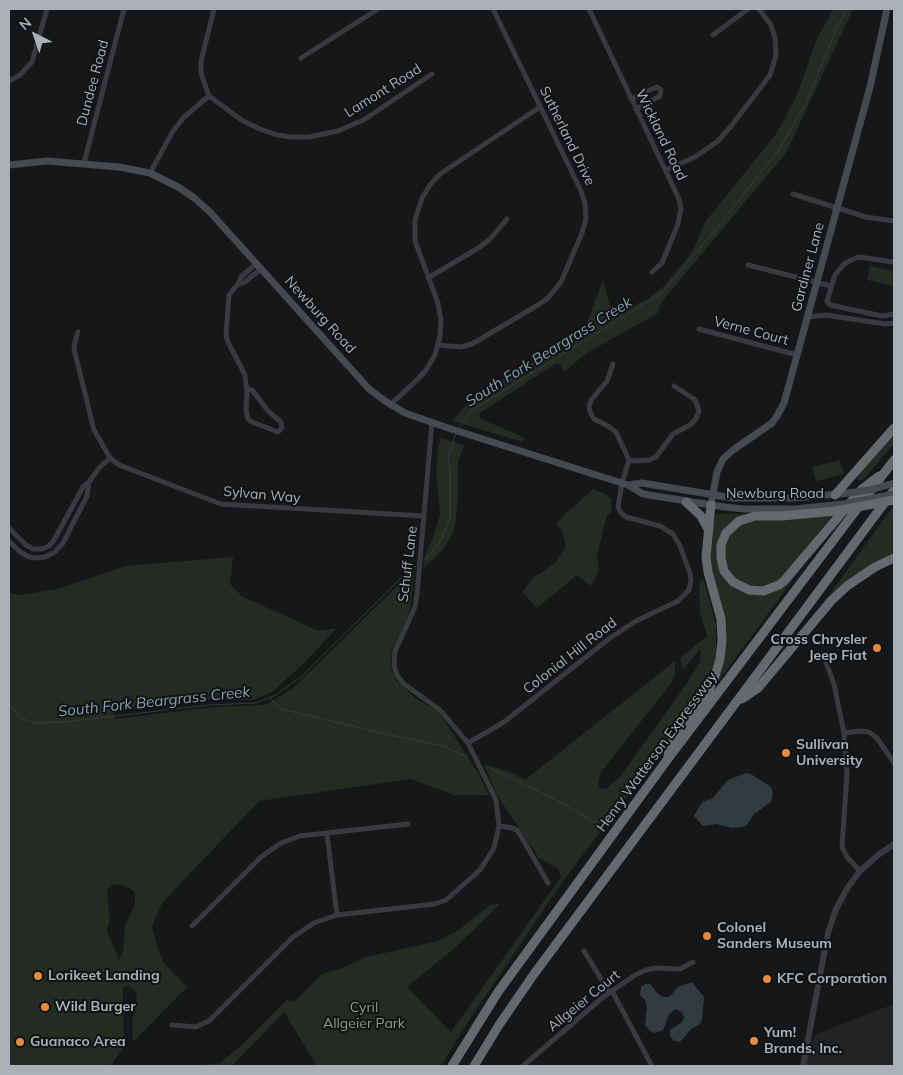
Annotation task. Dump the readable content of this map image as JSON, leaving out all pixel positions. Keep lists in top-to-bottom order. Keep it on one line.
{"streets":{"highway":["Henry Watterson Expressway"],"main road":["Gardiner Lane","Newburg Road"],"street":["Dundee Road","Lamont Road","Wickland Road","Sutherland Drive","Verne Court","Sylvan Way","Schuff Lane","Colonial Hill Road","Allgeier Court"]},"crossings":[["Dundee Road","Newburg Road"],["Gardiner Lane","Newburg Road"],["Gardiner Lane","Verne Court"],["Newburg Road","Schuff Lane"],["Newburg Road","Colonial Hill Road"],["Sylvan Way","Schuff Lane"],["Schuff Lane","Colonial Hill Road"]],"water":["South Fork Beargrass Creek"],"parks":["Cyril Allgeier Park"],"places":["Cross Chrysler Jeep Fiat","Sullivan University","Colonel Sanders Museum","Lorikeet Landing","KFC Corporation","Wild Burger","Yum! Brands, Inc.","Guanaco Area"],"north":"top left"}
